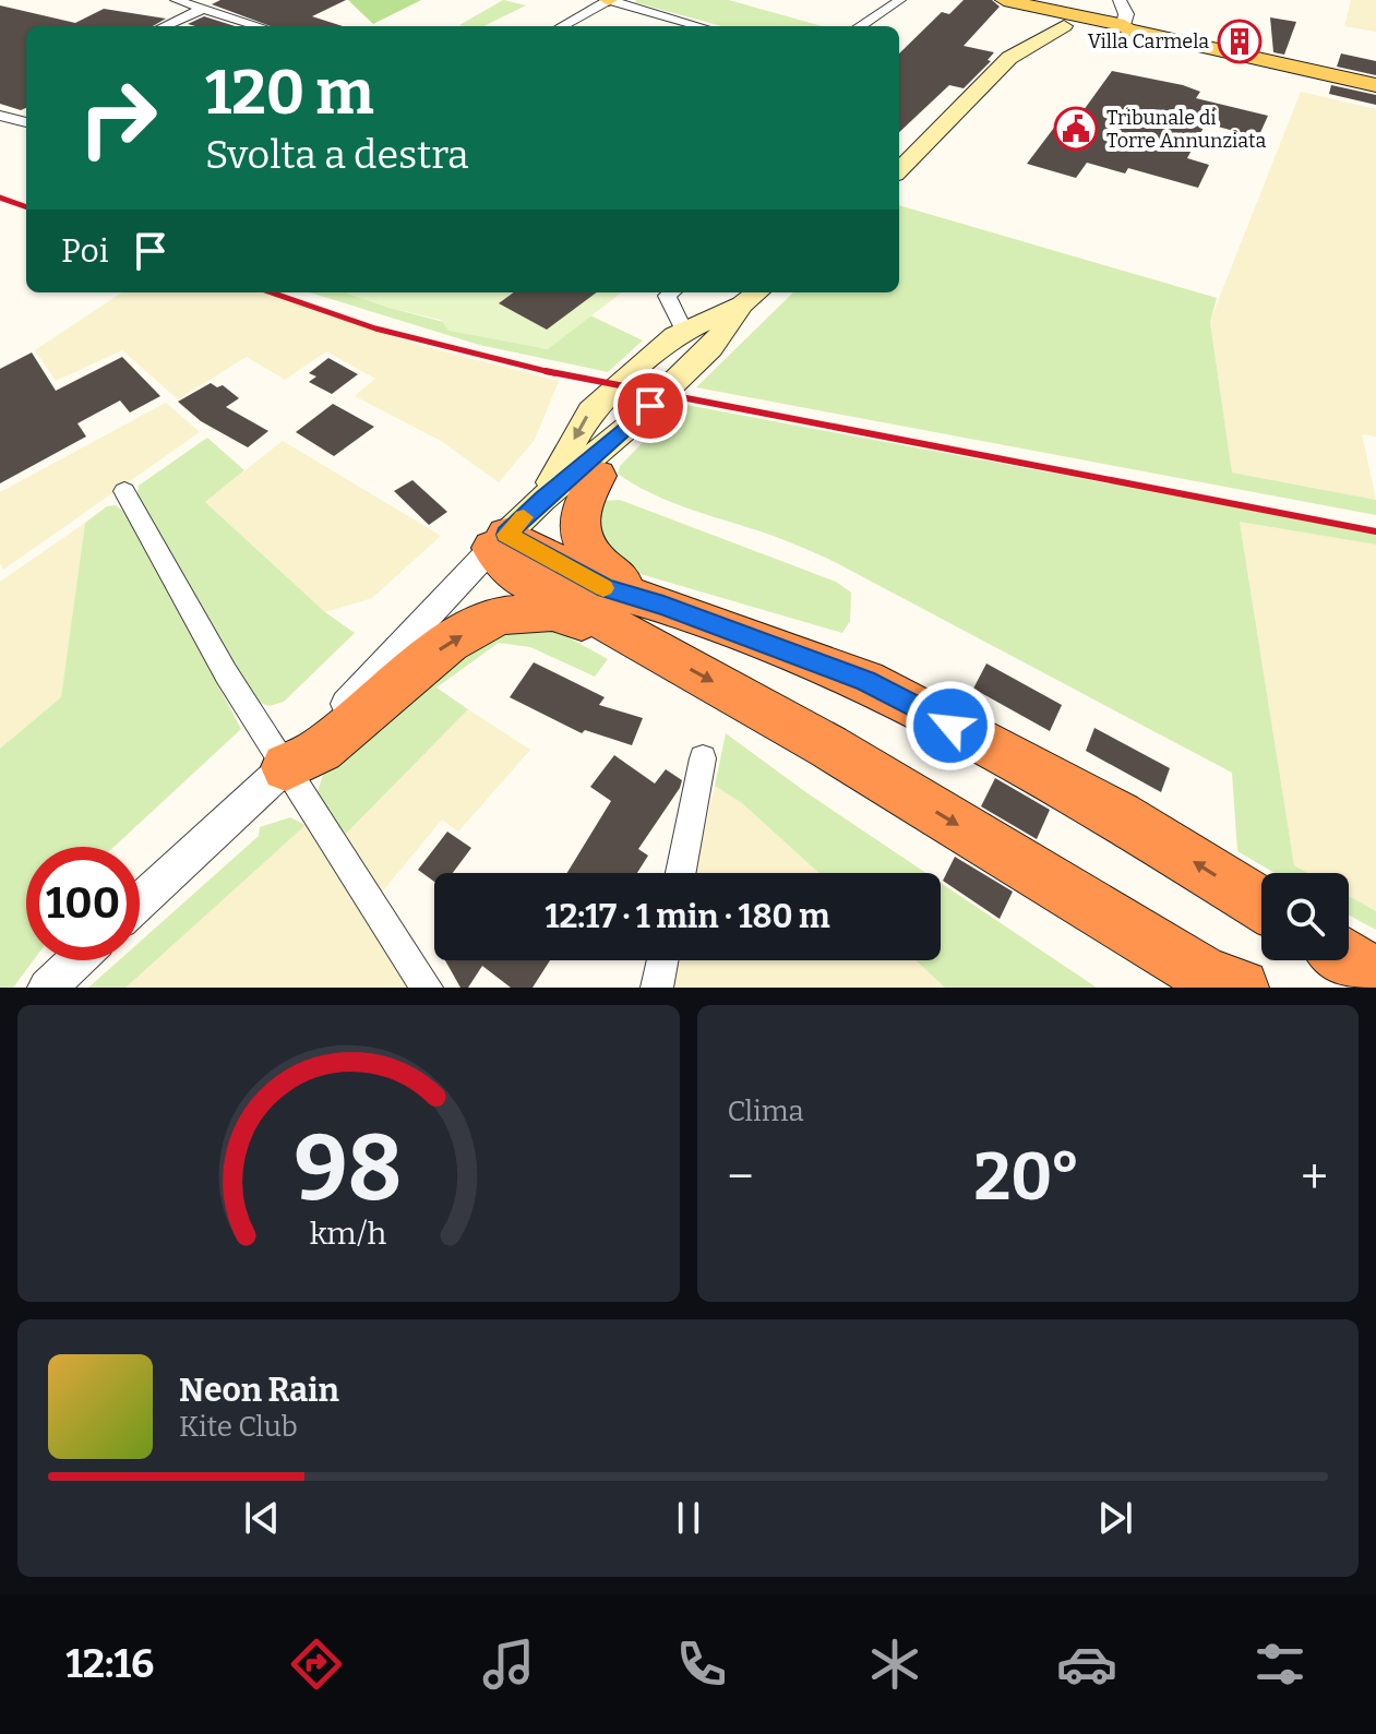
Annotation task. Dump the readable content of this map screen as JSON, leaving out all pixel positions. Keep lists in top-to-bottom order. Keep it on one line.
{"places":{"building":["Villa Carmela"],"public building":["Tribunale di Torre Annunziata"]},"page":{"turn":["120 m","Svolta a destra"],"then":"Poi","limit":"100","trip":"12:17 · 1 min · 180 m","tile":"Clima","heat":["−","20°","+"],"song":["Neon Rain","Kite Club"],"tabs":"12:16","gauge":["98","km/h"]}}
